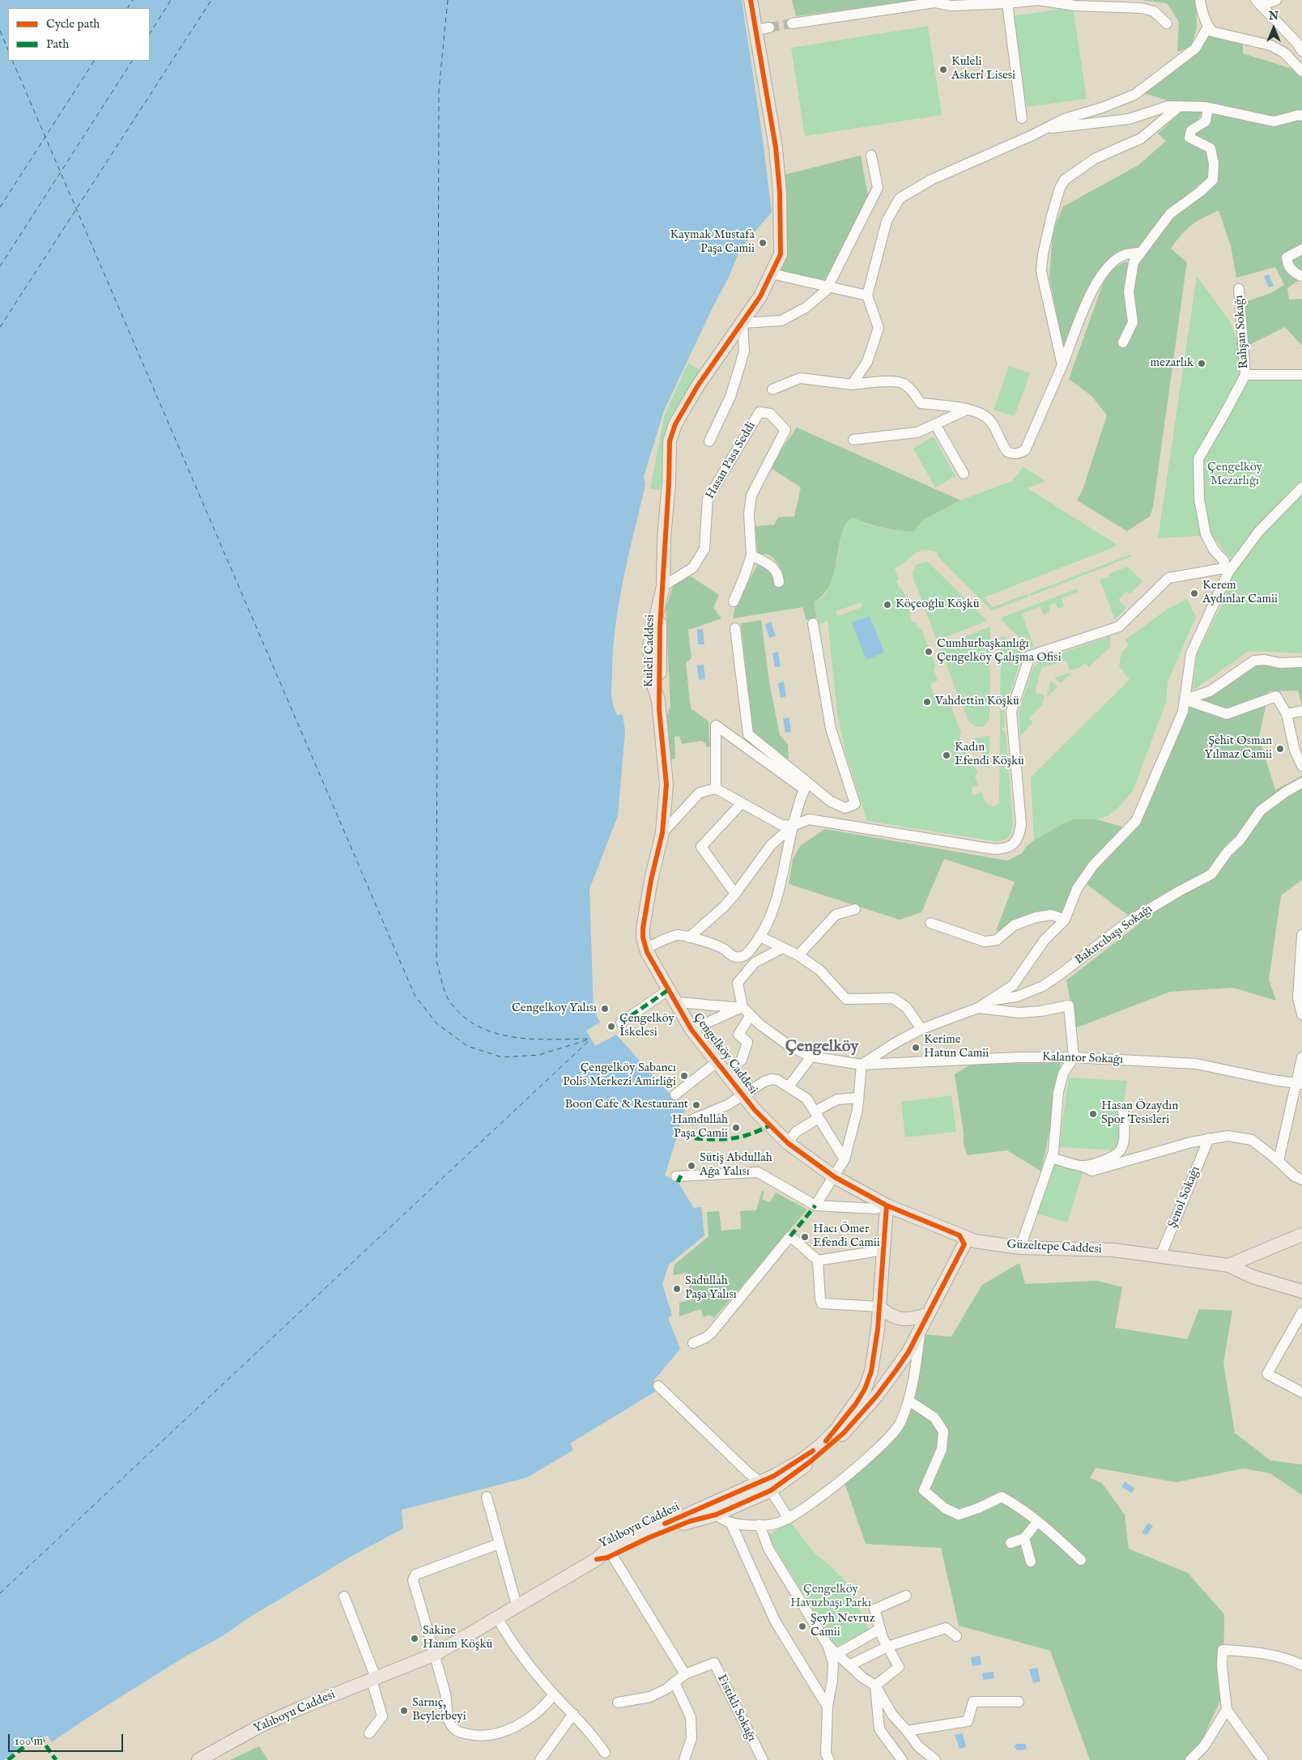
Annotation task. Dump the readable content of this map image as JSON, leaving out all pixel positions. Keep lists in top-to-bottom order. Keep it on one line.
{"streets":{"main road":["Kuleli Caddesi","Çengelköy Caddesi","Güzeltepe Caddesi","Yalıboyu Caddesi"],"street":["Rahşan Sokağı","Hasan Pasa Seddi","Bakırcıbaşı Sokağı","Kalantor Sokağı","Şenol Sokağı","Fıstıklı Sokağı"]},"crossings":[["Hasan Pasa Seddi","Kuleli Caddesi"],["Kuleli Caddesi","Çengelköy Caddesi"],["Çengelköy Caddesi","Güzeltepe Caddesi"],["Şenol Sokağı","Güzeltepe Caddesi"],["Güzeltepe Caddesi","Yalıboyu Caddesi"]],"districts":["Çengelköy"],"parks":["Çengelköy Mezarlığı","Çengelköy Havuzbaşı Parkı"],"places":["Kuleli Askerî Lisesi","Kaymak Mustafa Paşa Camii","mezarlık","Kerem Aydınlar Camii","Köçeoğlu Köşkü","Cumhurbaşkanlığı Çengelköy Çalışma Ofisi","Vahdettin Köşkü","Şehit Osman Yılmaz Camii","Kadın Efendi Köşkü","Cengelkoy Yalısı","Çengelköy İskelesi","Kerime Hatun Camii","Çengelköy Sabancı Polis Merkezi Amirliği","Boon Cafe & Restaurant","Hasan Özaydın Spor Tesisleri","Hamdullah Paşa Camii","Sütiş Abdullah Ağa Yalısı","Hacı Ömer Efendi Camii","Sadullah Paşa Yalısı","Şeyh Nevruz Camii","Sakine Hanım Köşkü","Sarnıç, Beylerbeyi"],"legend":["Cycle path","Path"],"scale_bar":"100 m","north":"top"}
